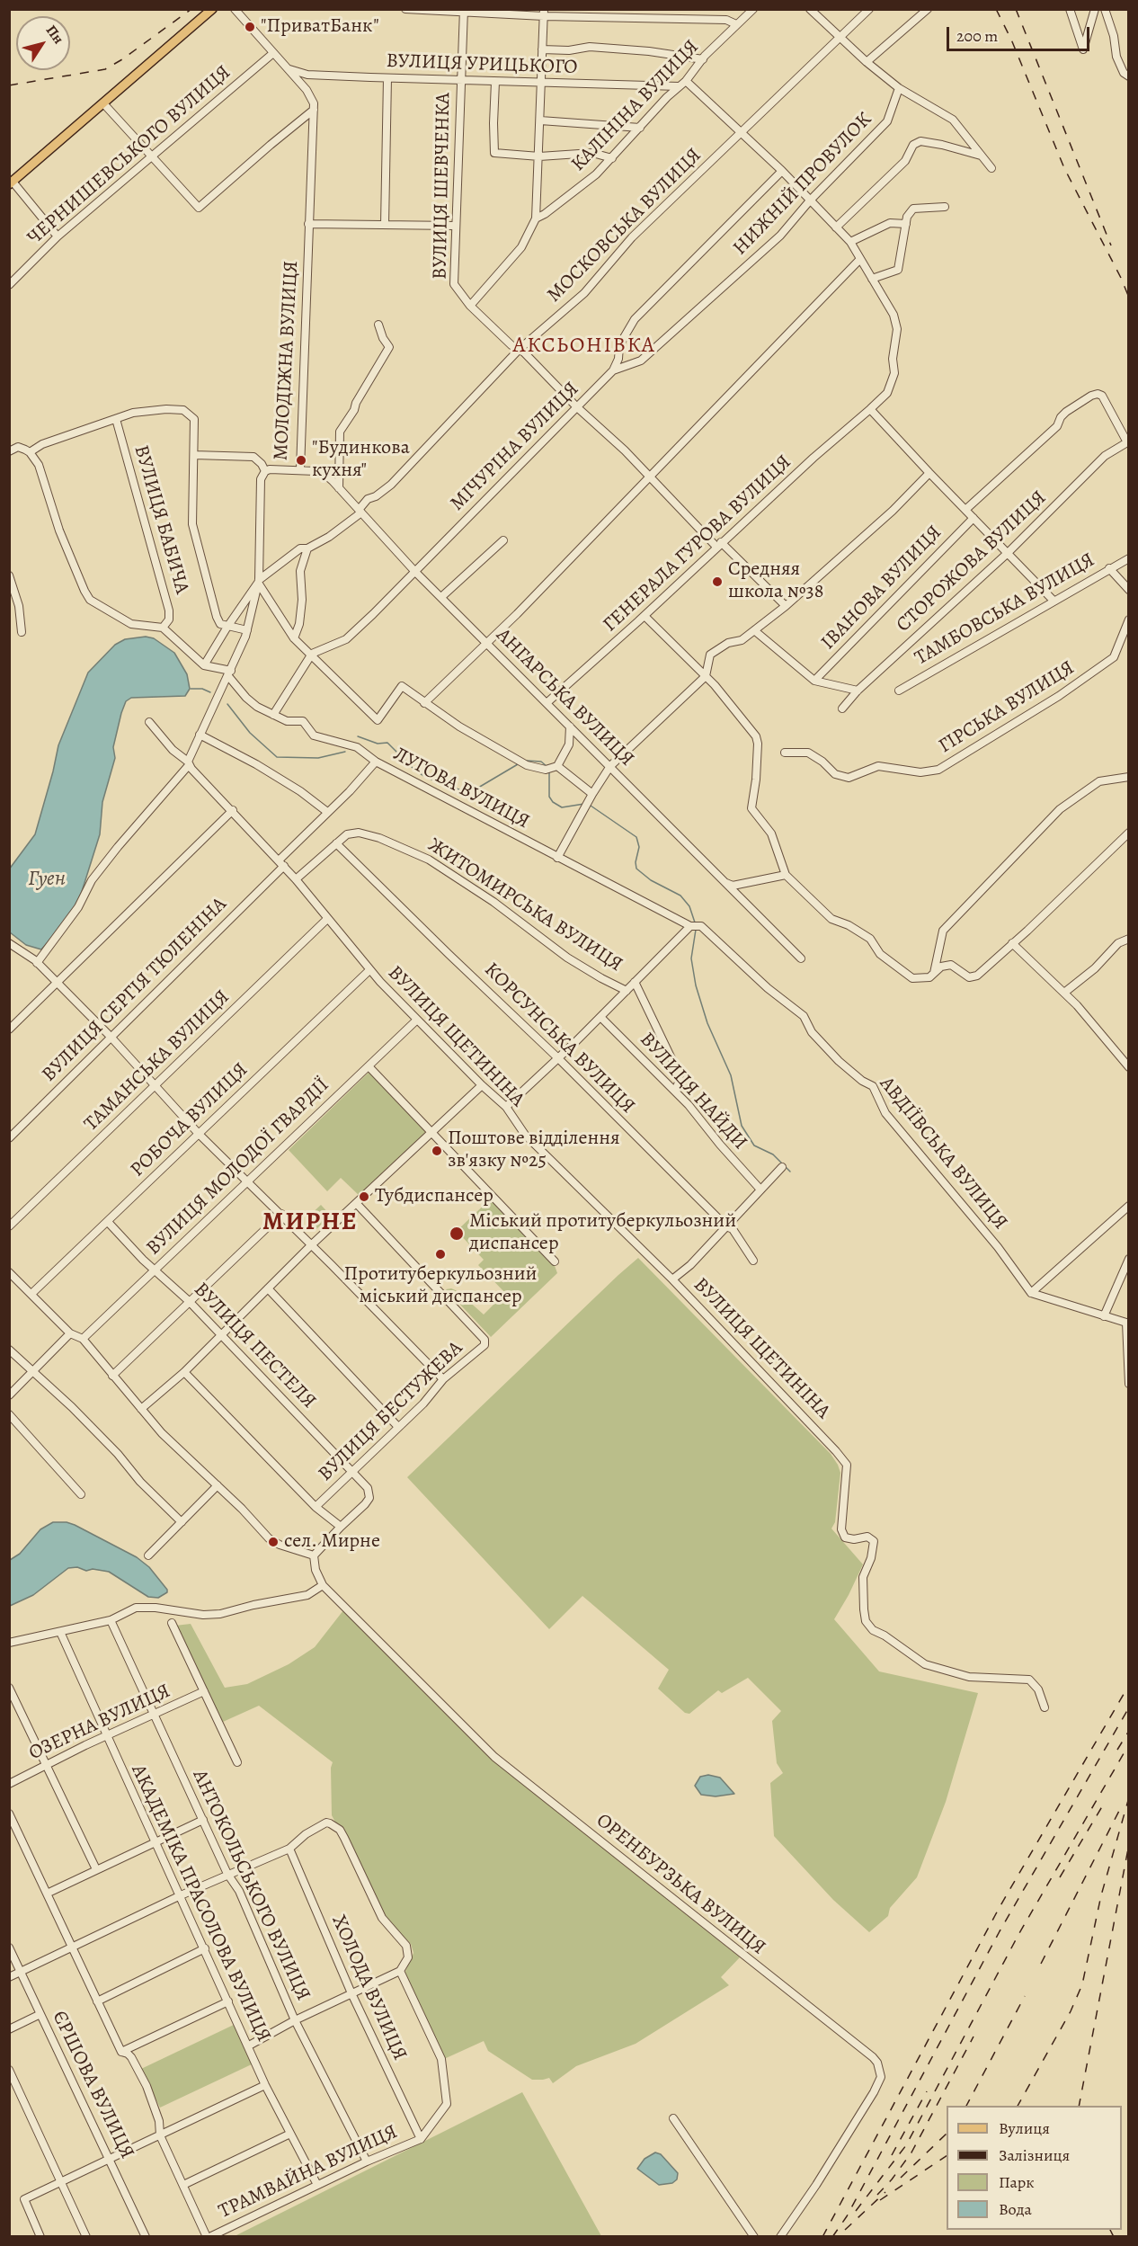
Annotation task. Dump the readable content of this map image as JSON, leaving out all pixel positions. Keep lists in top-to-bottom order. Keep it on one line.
{"streets":{"street":["ВУЛИЦЯ УРИЦЬКОГО","КАЛІНІНА ВУЛИЦЯ","ЧЕРНИШЕВСЬКОГО ВУЛИЦЯ","НИЖНІЙ ПРОВУЛОК","ВУЛИЦЯ ШЕВЧЕНКА","МОСКОВСЬКА ВУЛИЦЯ","МОЛОДІЖНА ВУЛИЦЯ","МІЧУРІНА ВУЛИЦЯ","ВУЛИЦЯ БАБИЧА","ГЕНЕРАЛА ГУРОВА ВУЛИЦЯ","СТОРОЖОВА ВУЛИЦЯ","ІВАНОВА ВУЛИЦЯ","ТАМБОВСЬКА ВУЛИЦЯ","АНГАРСЬКА ВУЛИЦЯ","ГІРСЬКА ВУЛИЦЯ","ЛУГОВА ВУЛИЦЯ","ЖИТОМИРСЬКА ВУЛИЦЯ","ВУЛИЦЯ СЕРГІЯ ТЮЛЕНІНА","ВУЛИЦЯ ЩЕТИНІНА","КОРСУНСЬКА ВУЛИЦЯ","ТАМАНСЬКА ВУЛИЦЯ","ВУЛИЦЯ НАЙДИ","РОБОЧА ВУЛИЦЯ","АВДІЇВСЬКА ВУЛИЦЯ","ВУЛИЦЯ МОЛОДОЇ ГВАРДІЇ","ВУЛИЦЯ ПЕСТЕЛЯ","ВУЛИЦЯ БЕСТУЖЕВА","ОЗЕРНА ВУЛИЦЯ","ОРЕНБУРЗЬКА ВУЛИЦЯ","АНТОКОЛЬСЬКОГО ВУЛИЦЯ","АКАДЕМІКА ПРАСОЛОВА ВУЛИЦЯ","ХОЛОДА ВУЛИЦЯ","ЄРШОВА ВУЛИЦЯ","ТРАМВАЙНА ВУЛИЦЯ"]},"crossings":[["ВУЛИЦЯ УРИЦЬКОГО","КАЛІНІНА ВУЛИЦЯ"],["ВУЛИЦЯ УРИЦЬКОГО","ВУЛИЦЯ ШЕВЧЕНКА"],["ВУЛИЦЯ УРИЦЬКОГО","МОЛОДІЖНА ВУЛИЦЯ"],["КАЛІНІНА ВУЛИЦЯ","ГЕНЕРАЛА ГУРОВА ВУЛИЦЯ"],["ЧЕРНИШЕВСЬКОГО ВУЛИЦЯ","МОЛОДІЖНА ВУЛИЦЯ"],["НИЖНІЙ ПРОВУЛОК","МІЧУРІНА ВУЛИЦЯ"],["НИЖНІЙ ПРОВУЛОК","ГЕНЕРАЛА ГУРОВА ВУЛИЦЯ"],["ВУЛИЦЯ ШЕВЧЕНКА","МОСКОВСЬКА ВУЛИЦЯ"],["ВУЛИЦЯ ШЕВЧЕНКА","МІЧУРІНА ВУЛИЦЯ"],["ВУЛИЦЯ ШЕВЧЕНКА","ГЕНЕРАЛА ГУРОВА ВУЛИЦЯ"],["МОСКОВСЬКА ВУЛИЦЯ","МОЛОДІЖНА ВУЛИЦЯ"],["МОСКОВСЬКА ВУЛИЦЯ","ГЕНЕРАЛА ГУРОВА ВУЛИЦЯ"],["МОСКОВСЬКА ВУЛИЦЯ","АНГАРСЬКА ВУЛИЦЯ"],["МОЛОДІЖНА ВУЛИЦЯ","АНГАРСЬКА ВУЛИЦЯ"],["МОЛОДІЖНА ВУЛИЦЯ","ЛУГОВА ВУЛИЦЯ"],["МОЛОДІЖНА ВУЛИЦЯ","ВУЛИЦЯ ЩЕТИНІНА"],["МІЧУРІНА ВУЛИЦЯ","ГЕНЕРАЛА ГУРОВА ВУЛИЦЯ"],["МІЧУРІНА ВУЛИЦЯ","АНГАРСЬКА ВУЛИЦЯ"],["ГЕНЕРАЛА ГУРОВА ВУЛИЦЯ","АНГАРСЬКА ВУЛИЦЯ"],["ЛУГОВА ВУЛИЦЯ","ВУЛИЦЯ СЕРГІЯ ТЮЛЕНІНА"],["ЛУГОВА ВУЛИЦЯ","АВДІЇВСЬКА ВУЛИЦЯ"],["ЖИТОМИРСЬКА ВУЛИЦЯ","ВУЛИЦЯ ЩЕТИНІНА"],["ЖИТОМИРСЬКА ВУЛИЦЯ","КОРСУНСЬКА ВУЛИЦЯ"],["ЖИТОМИРСЬКА ВУЛИЦЯ","ВУЛИЦЯ НАЙДИ"],["ВУЛИЦЯ СЕРГІЯ ТЮЛЕНІНА","ВУЛИЦЯ ЩЕТИНІНА"],["ВУЛИЦЯ ЩЕТИНІНА","ТАМАНСЬКА ВУЛИЦЯ"],["ВУЛИЦЯ ЩЕТИНІНА","РОБОЧА ВУЛИЦЯ"],["ВУЛИЦЯ ЩЕТИНІНА","ВУЛИЦЯ МОЛОДОЇ ГВАРДІЇ"],["РОБОЧА ВУЛИЦЯ","ВУЛИЦЯ ПЕСТЕЛЯ"],["ВУЛИЦЯ МОЛОДОЇ ГВАРДІЇ","ВУЛИЦЯ ПЕСТЕЛЯ"],["ВУЛИЦЯ ПЕСТЕЛЯ","ВУЛИЦЯ БЕСТУЖЕВА"],["ОЗЕРНА ВУЛИЦЯ","АНТОКОЛЬСЬКОГО ВУЛИЦЯ"],["ОЗЕРНА ВУЛИЦЯ","АКАДЕМІКА ПРАСОЛОВА ВУЛИЦЯ"],["АНТОКОЛЬСЬКОГО ВУЛИЦЯ","ТРАМВАЙНА ВУЛИЦЯ"],["АКАДЕМІКА ПРАСОЛОВА ВУЛИЦЯ","ТРАМВАЙНА ВУЛИЦЯ"],["ХОЛОДА ВУЛИЦЯ","ТРАМВАЙНА ВУЛИЦЯ"]],"districts":["АКСЬОНІВКА","МИРНЕ"],"water":["Гуен"],"places":["\"ПриватБанк\"","\"Будинкова кухня\"","Средняя школа №38","Поштове відділення зв'язку №25","Тубдиспансер","Міський протитуберкульозний диспансер","Протитуберкульозний міський диспансер","сел. Мирне"],"legend":["Вулиця","Залізниця","Парк","Вода"],"scale_bar":"200 m","north":"top right"}
